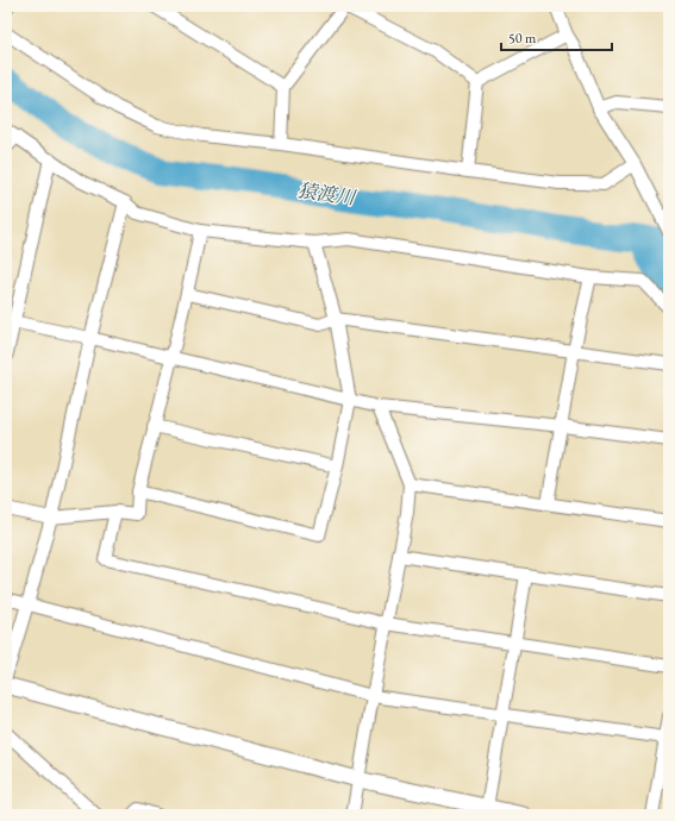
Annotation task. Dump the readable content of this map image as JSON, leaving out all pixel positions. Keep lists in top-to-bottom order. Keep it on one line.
{"water":["猿渡川"],"scale_bar":"50 m"}
